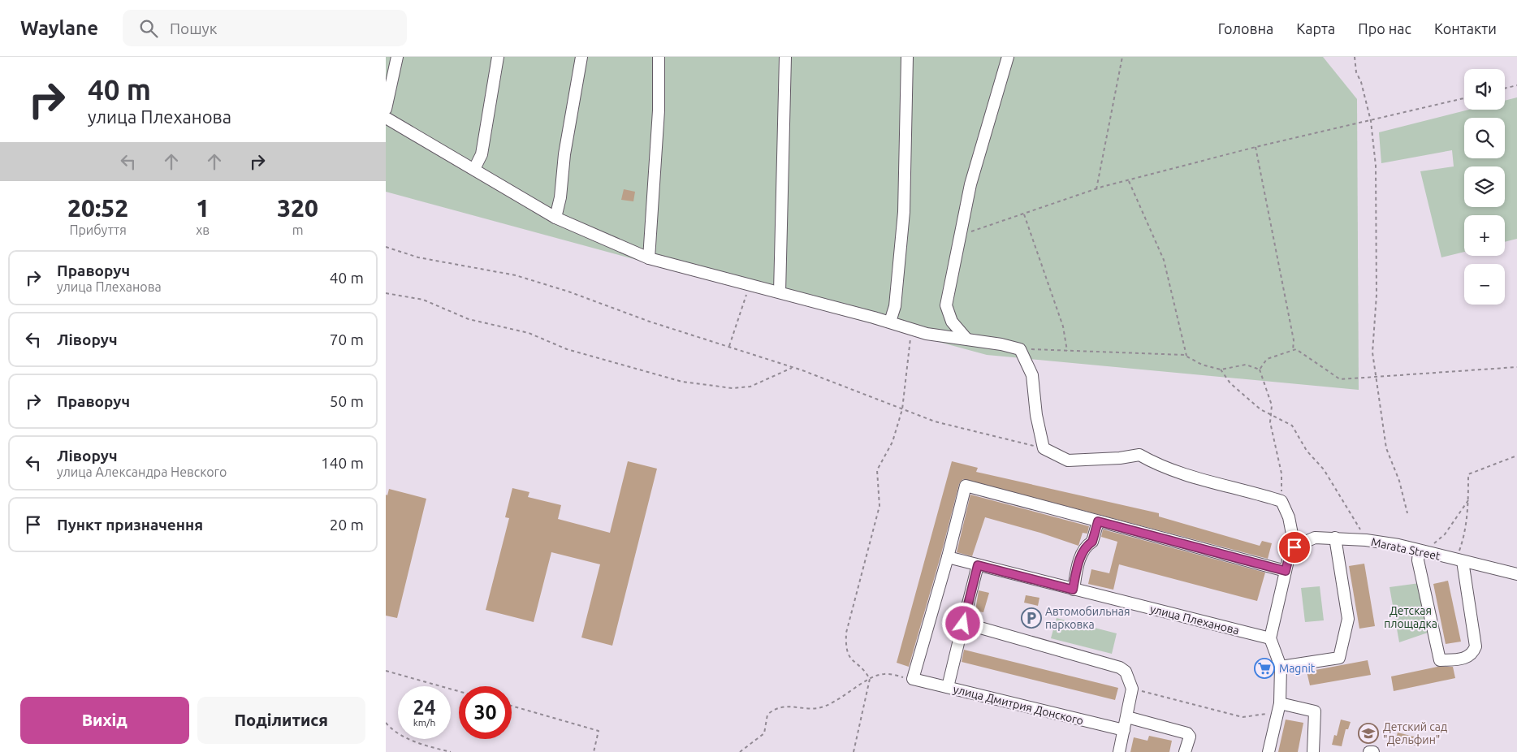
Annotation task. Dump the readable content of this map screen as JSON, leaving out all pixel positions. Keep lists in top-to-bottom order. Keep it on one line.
{"streets":{"street":["Marata Street","улица Плеханова","улица Дмитрия Донского"]},"parks":["Детская площадка"],"places":{"parking":["Автомобильная парковка"],"supermarket":["Magnit"],"school or university":["Детский сад \"Дельфин\""]},"page":{"header":"Waylane","search":"Пошук","nav":["Головна","Карта","Про нас","Контакти"],"turn":["40 m","улица Плеханова"],"map_buttons":["+","−"],"eta":["20:52","Прибуття","1","хв","320","m"],"list":[{"name":"Праворуч","note":"улица Плеханова","value":"40 m"},{"name":"Ліворуч","value":"70 m"},{"name":"Праворуч","value":"50 m"},{"name":"Ліворуч","note":"улица Александра Невского","value":"140 m"},{"name":"Пункт призначення","value":"20 m"}],"speed":"24 km/h","limit":"30","buttons":["Вихід","Поділитися"]}}
